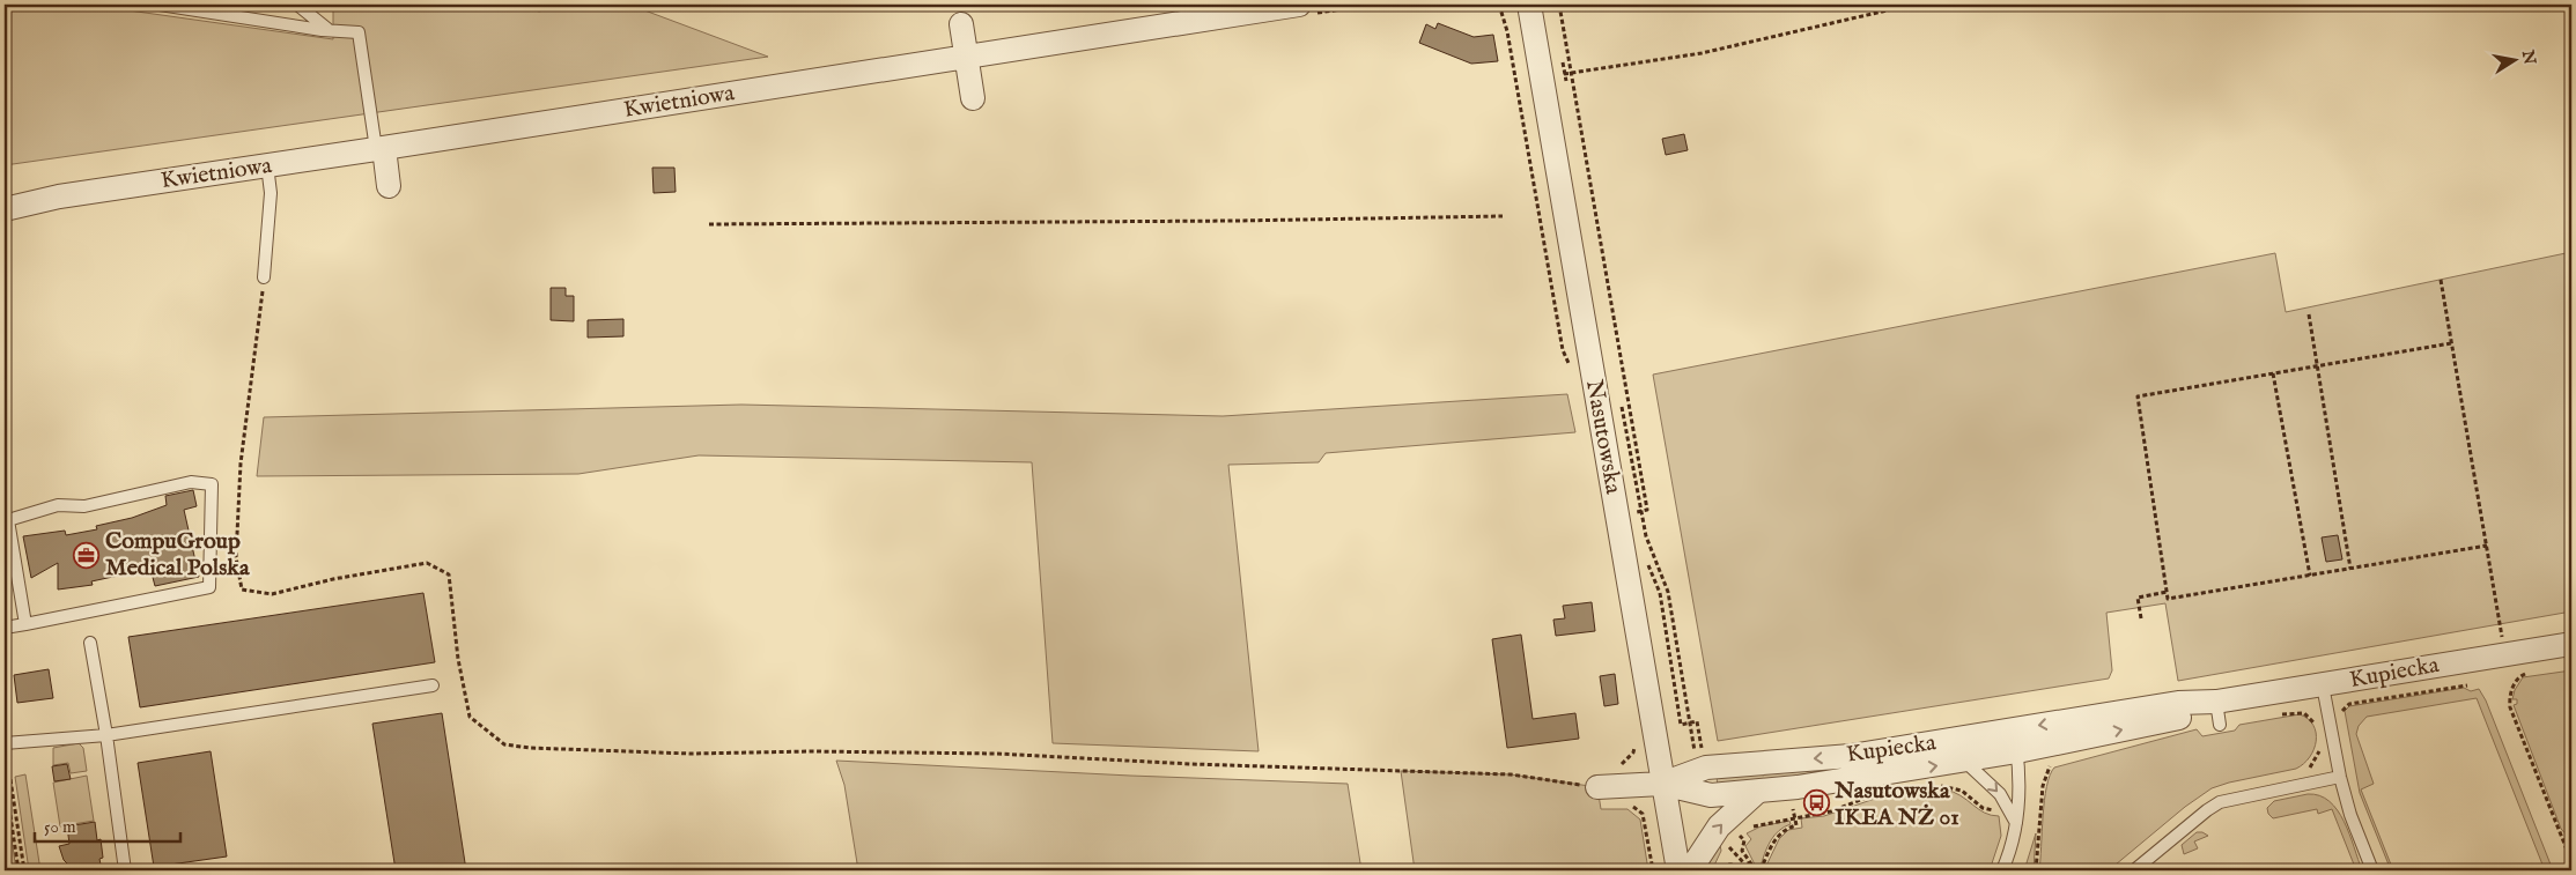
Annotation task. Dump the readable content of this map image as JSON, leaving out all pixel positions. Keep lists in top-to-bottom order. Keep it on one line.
{"streets":{"street":["Kwietniowa","Nasutowska","Kupiecka"]},"crossings":[["Nasutowska","Kupiecka"]],"places":{"office":["CompuGroup Medical Polska"],"bus stop":["Nasutowska IKEA NŻ 01"]},"scale_bar":"50 m","north":"right"}
